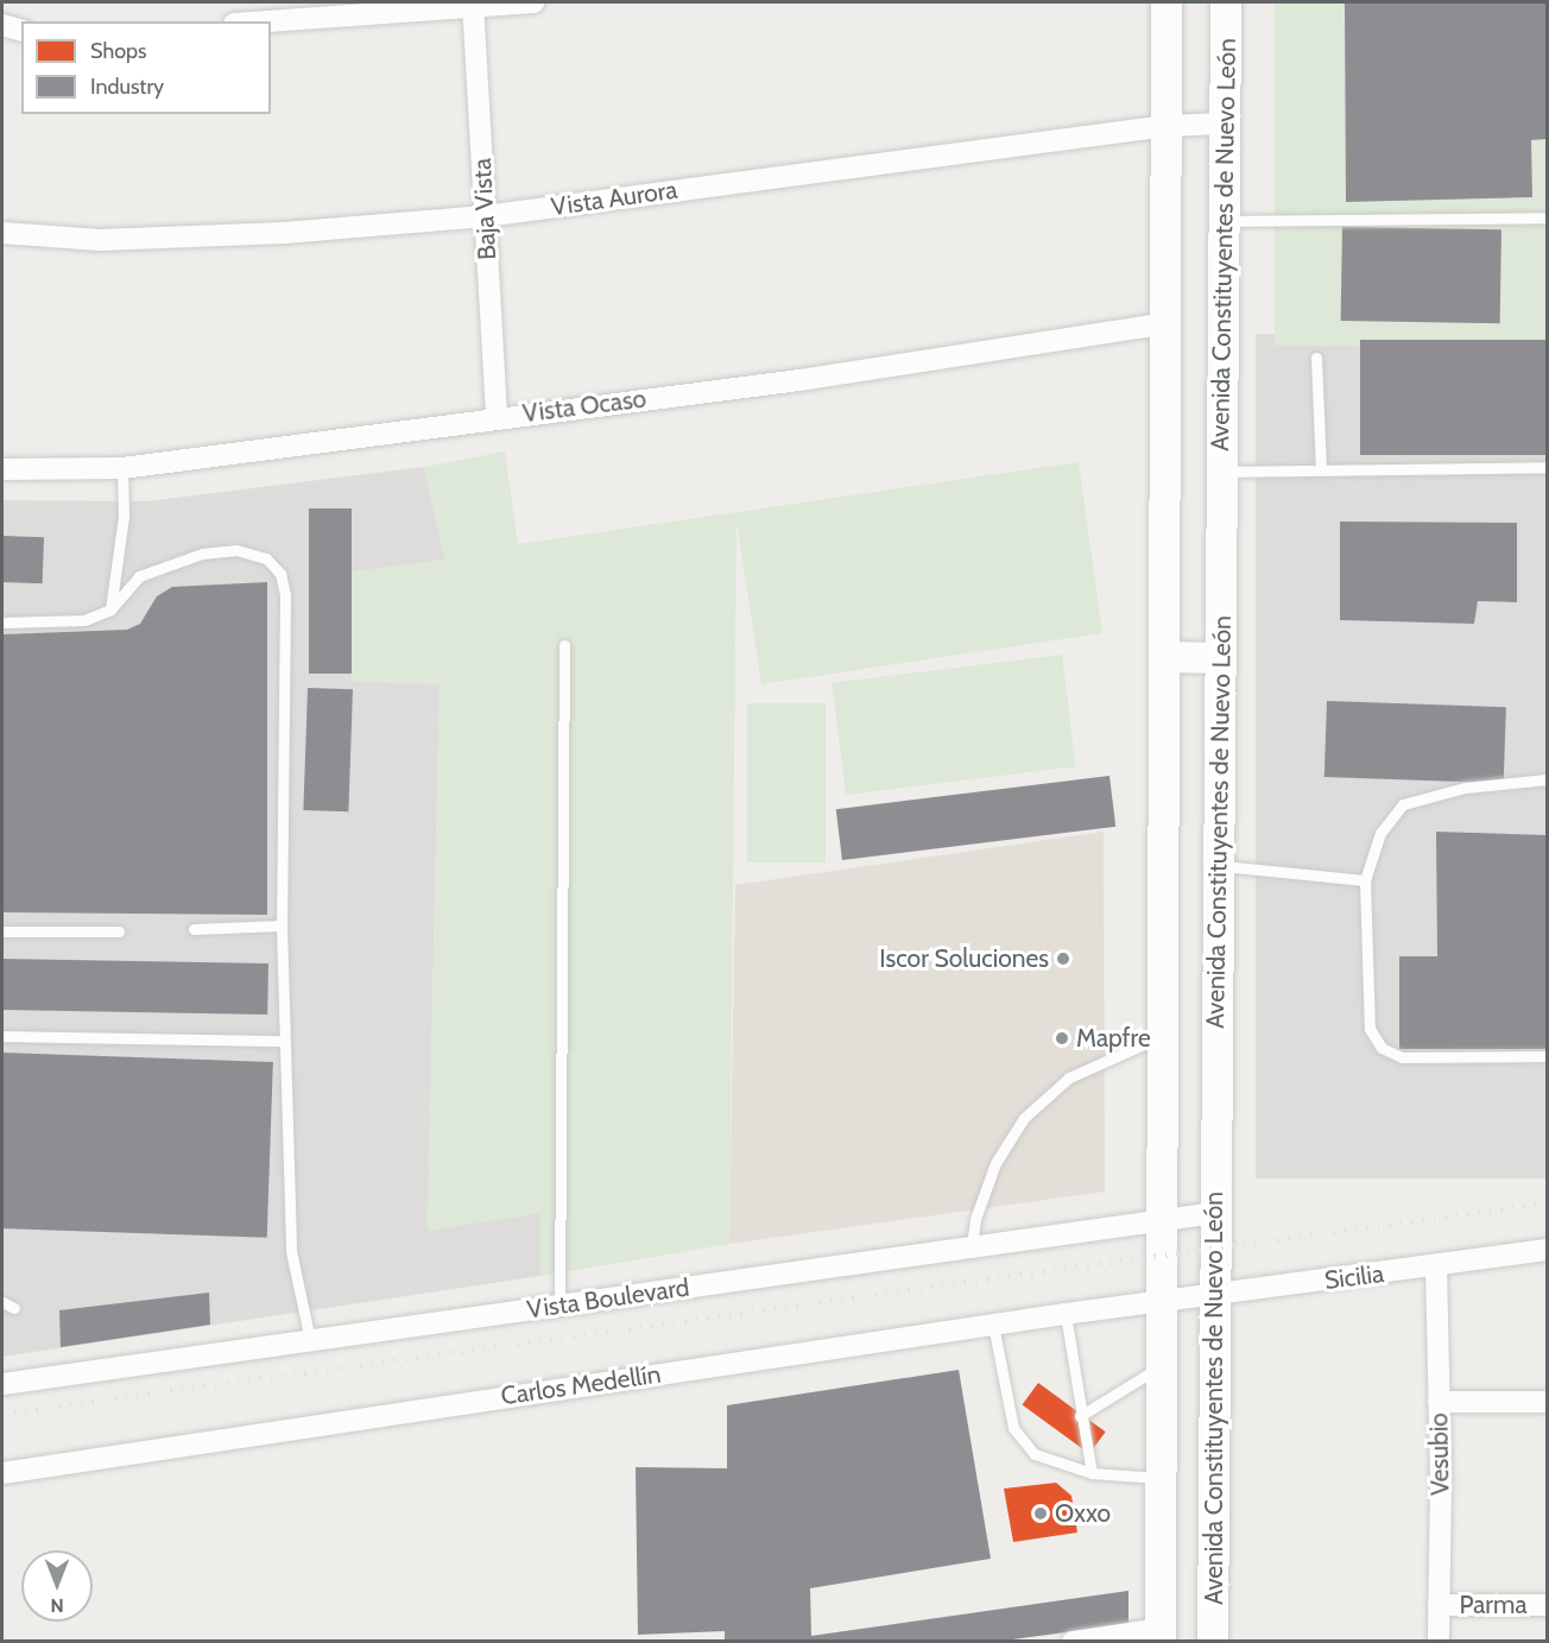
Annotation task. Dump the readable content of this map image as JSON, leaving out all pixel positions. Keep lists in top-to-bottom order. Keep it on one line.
{"streets":{"main road":["Avenida Constituyentes de Nuevo León"],"street":["Vista Aurora","Baja Vista","Vista Ocaso","Sicilia","Vista Boulevard","Carlos Medellín","Vesubio","Parma"]},"crossings":[["Vista Aurora","Baja Vista"],["Vista Aurora","Avenida Constituyentes de Nuevo León"],["Baja Vista","Vista Ocaso"],["Avenida Constituyentes de Nuevo León","Sicilia"],["Avenida Constituyentes de Nuevo León","Vista Boulevard"],["Sicilia","Carlos Medellín"],["Sicilia","Vesubio"],["Vesubio","Parma"]],"places":["Iscor Soluciones","Mapfre","Oxxo"],"legend":["Shops","Industry"],"north":"bottom"}
